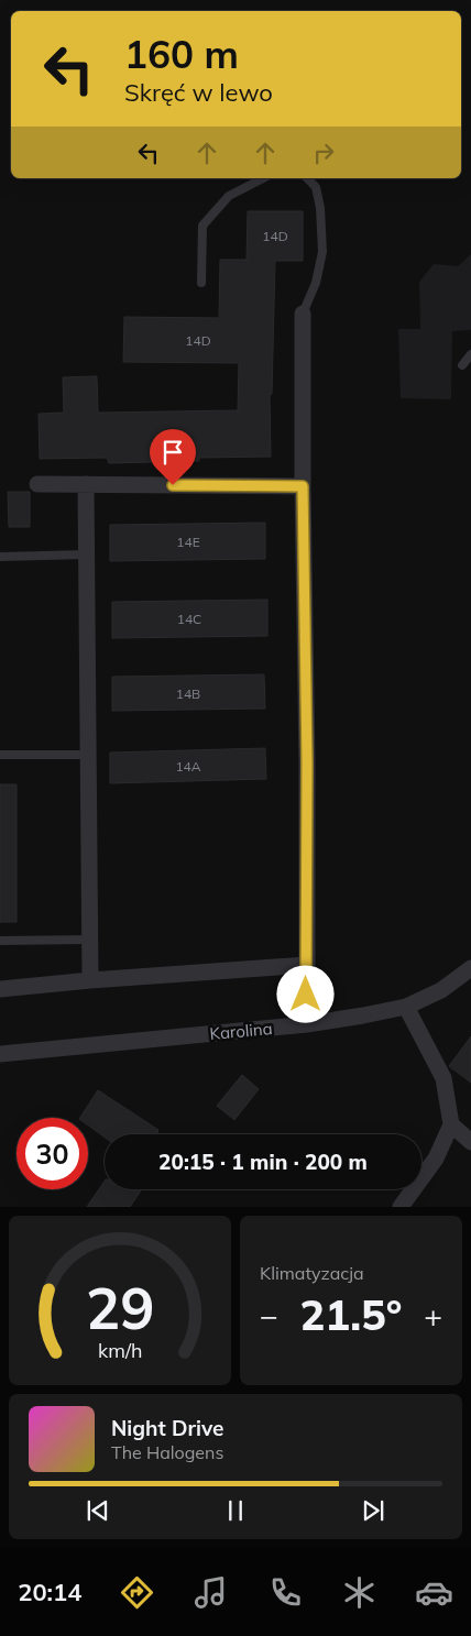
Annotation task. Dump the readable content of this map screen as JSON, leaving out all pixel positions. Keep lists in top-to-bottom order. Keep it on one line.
{"streets":{"street":["Karolina"]},"house_numbers":["14D","14D","14E","14C","14B","14A"],"page":{"turn":["160 m","Skręć w lewo"],"limit":"30","trip":"20:15 · 1 min · 200 m","tile":"Klimatyzacja","heat":["−","21.5°","+"],"song":["Night Drive","The Halogens"],"tabs":"20:14","gauge":["29","km/h"]}}
